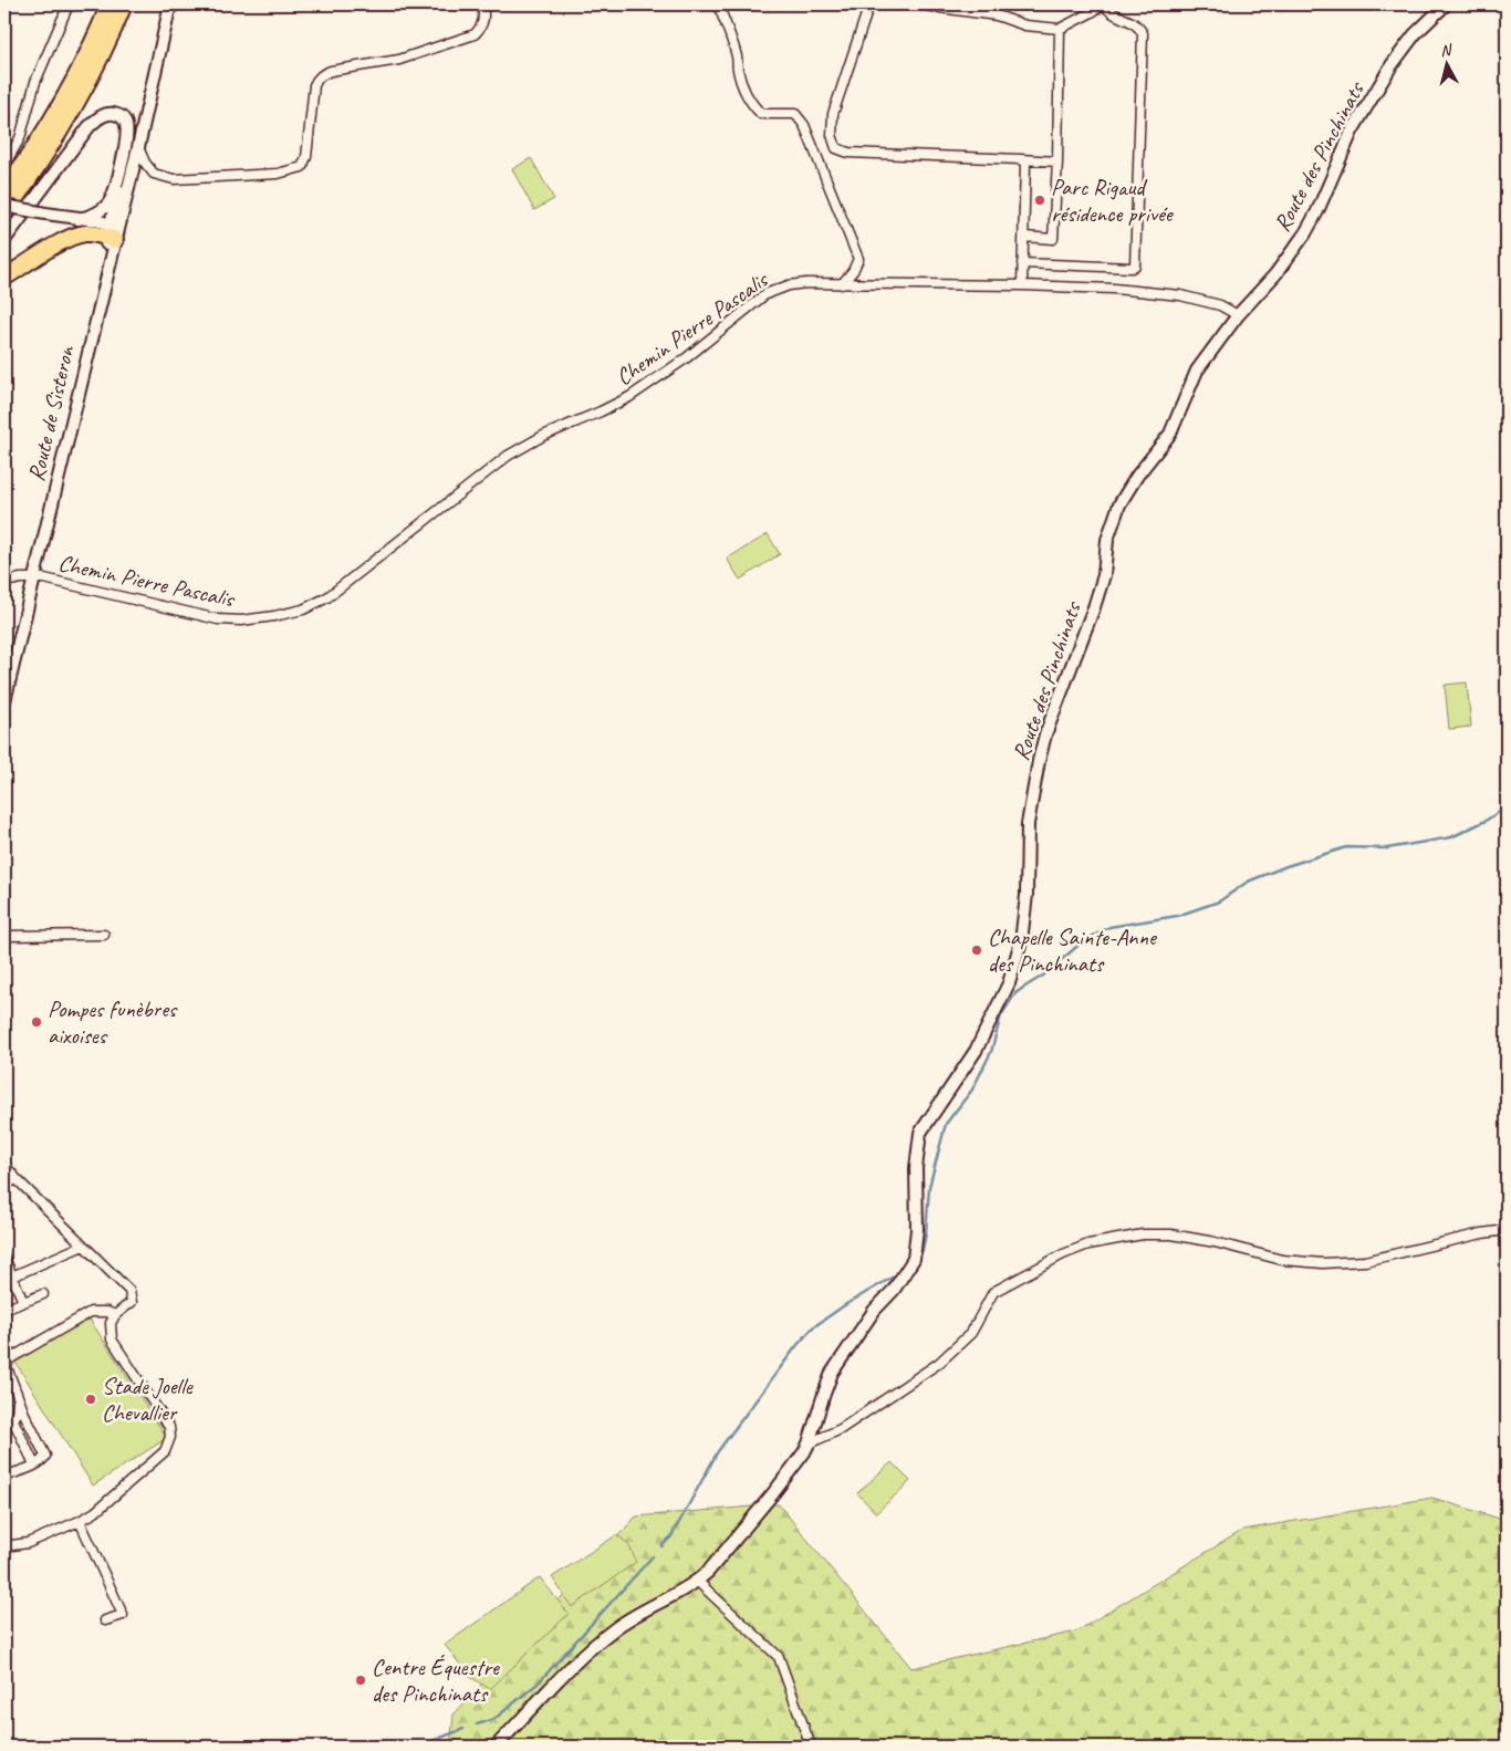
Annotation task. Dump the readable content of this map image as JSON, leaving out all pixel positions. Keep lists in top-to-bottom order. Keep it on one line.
{"streets":{"street":["Route des Pinchinats","Chemin Pierre Pascalis","Route de Sisteron"]},"crossings":[["Route des Pinchinats","Chemin Pierre Pascalis"],["Chemin Pierre Pascalis","Route de Sisteron"]],"places":["Parc Rigaud résidence privée","Chapelle Sainte-Anne des Pinchinats","Pompes funèbres aixoises","Stade Joelle Chevallier","Centre Équestre des Pinchinats"],"north":"top"}
